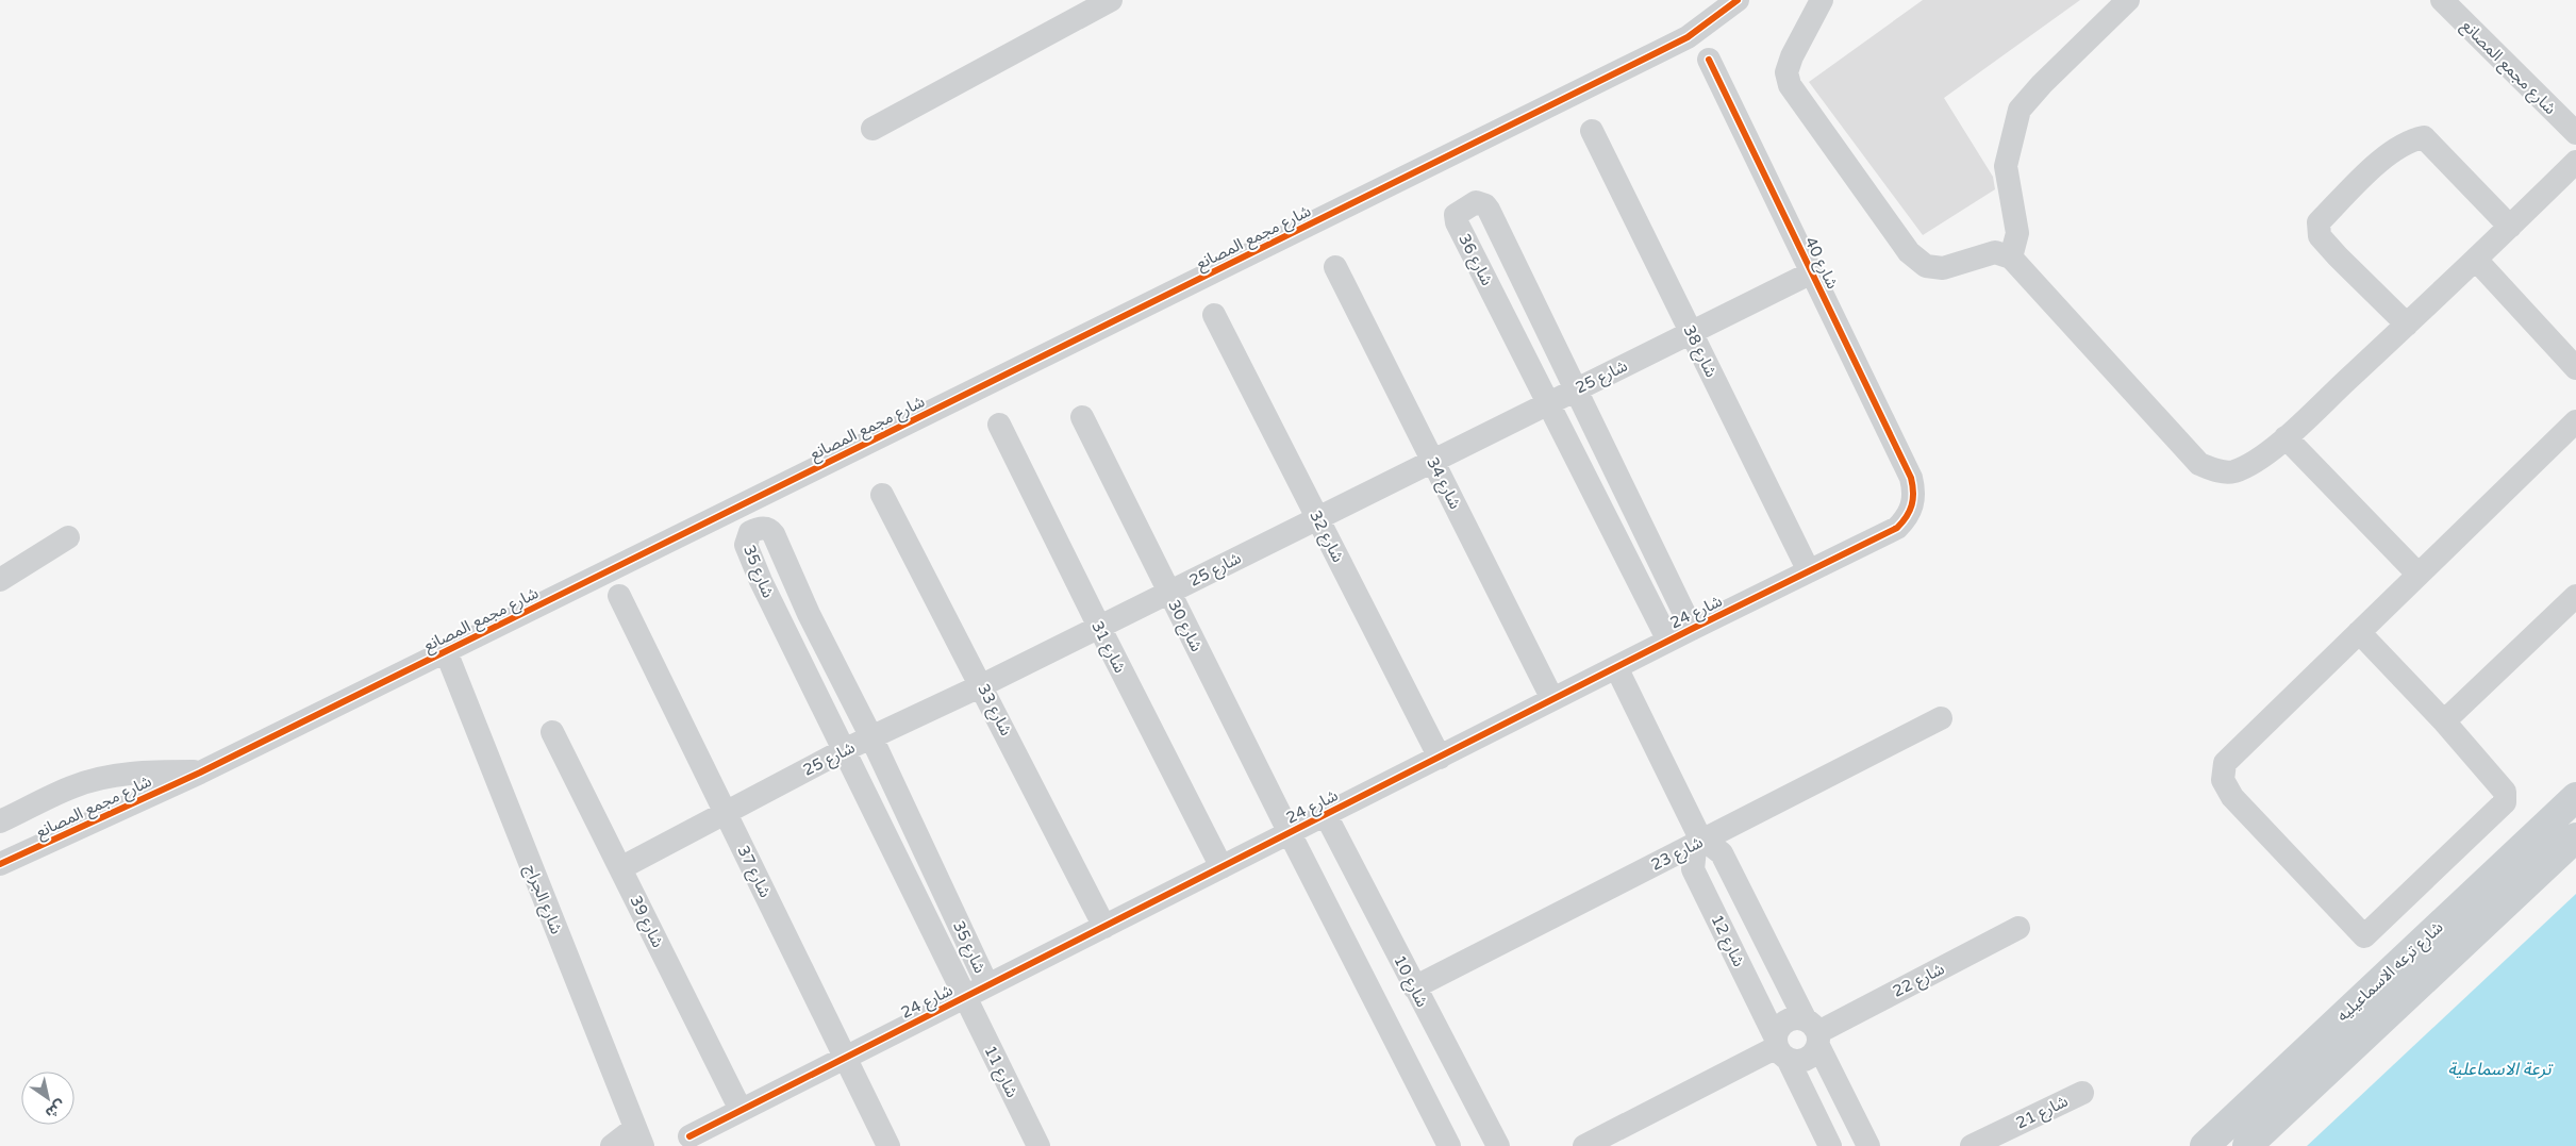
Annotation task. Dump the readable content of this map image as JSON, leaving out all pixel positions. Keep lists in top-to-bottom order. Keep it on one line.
{"streets":{"main road":["شارع ترعه الاسماعيليه"],"street":["شارع مجمع المصانع","شارع 36","شارع 40","شارع 38","شارع 25","شارع 34","شارع 32","شارع 35","شارع 24","شارع 30","شارع 31","شارع 33","شارع 23","شارع 37","شارع الجراج","شارع 39","شارع 12","شارع 22","شارع 10","شارع 11","شارع 21"]},"crossings":[["شارع مجمع المصانع","شارع الجراج"],["شارع 36","شارع 25"],["شارع 36","شارع 24"],["شارع 40","شارع 25"],["شارع 40","شارع 24"],["شارع 38","شارع 25"],["شارع 38","شارع 24"],["شارع 25","شارع 34"],["شارع 25","شارع 32"],["شارع 25","شارع 35"],["شارع 25","شارع 30"],["شارع 25","شارع 31"],["شارع 25","شارع 33"],["شارع 25","شارع 37"],["شارع 25","شارع 39"],["شارع 34","شارع 24"],["شارع 32","شارع 24"],["شارع 35","شارع 24"],["شارع 35","شارع 11"],["شارع 24","شارع 30"],["شارع 24","شارع 31"],["شارع 24","شارع 33"],["شارع 24","شارع 37"],["شارع 24","شارع 39"],["شارع 24","شارع 12"],["شارع 24","شارع 10"],["شارع 24","شارع 11"],["شارع 23","شارع 12"],["شارع 23","شارع 10"],["شارع 12","شارع 22"]],"water":["ترعة الاسماعلية"],"north":"bottom right"}
